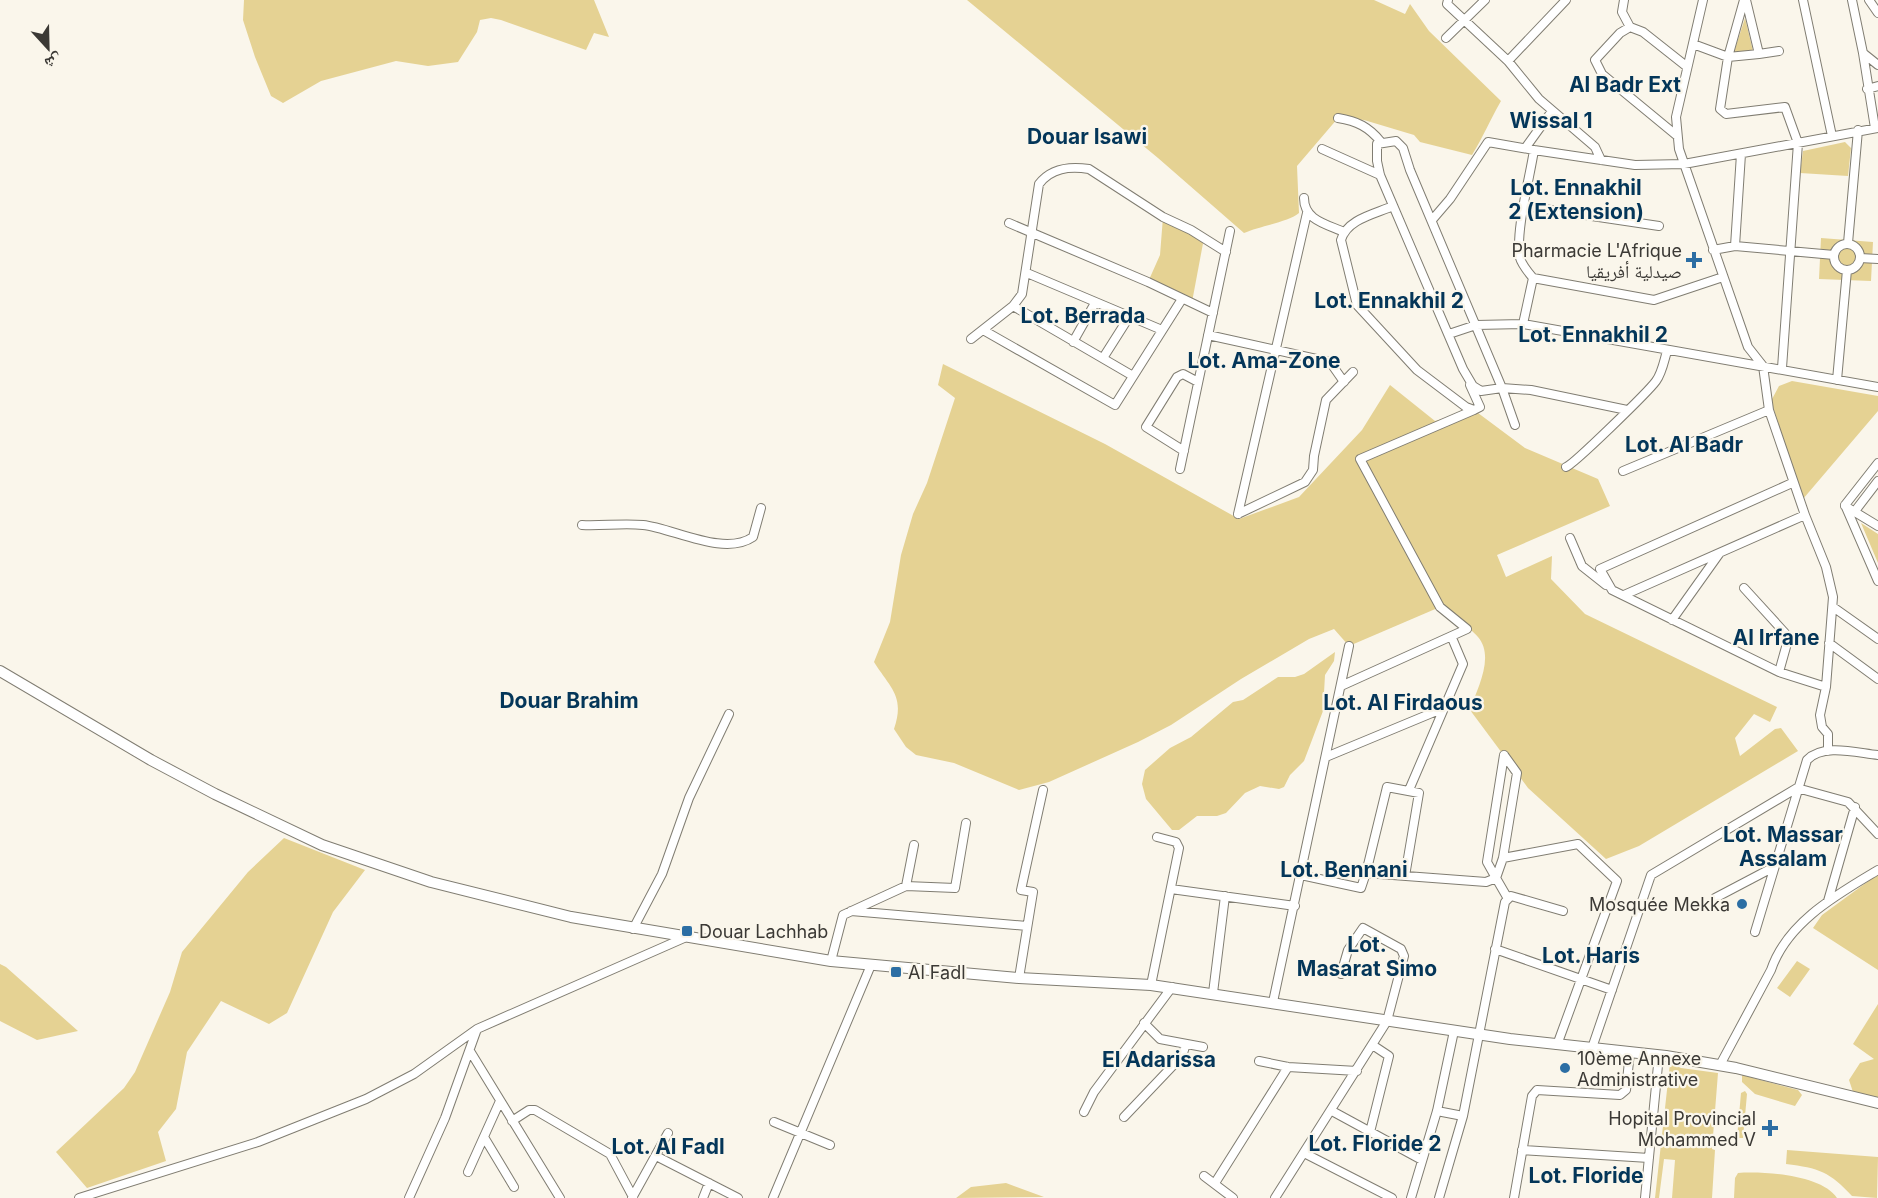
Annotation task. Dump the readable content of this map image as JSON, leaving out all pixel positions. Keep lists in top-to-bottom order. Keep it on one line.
{"districts":["Al Badr Ext","Wissal 1","Douar Isawi","Lot. Ennakhil 2 (Extension)","Lot. Ennakhil 2","Lot. Berrada","Lot. Ennakhil 2","Lot. Ama-Zone","Lot. Al Badr","Al Irfane","Douar Brahim","Lot. Al Firdaous","Lot. Massar Assalam","Lot. Bennani","Lot. Masarat Simo","Lot. Haris","El Adarissa","Lot. Floride 2","Lot. Al Fadl","Lot. Floride"],"places":{"health":["Pharmacie L'Afrique صيدلية أفريقيا","Hopital Provincial Mohammed V"],"other":["Mosquée Mekka","10ème Annexe Administrative"],"transit":["Douar Lachhab","Al Fadl"]},"north":"bottom"}
